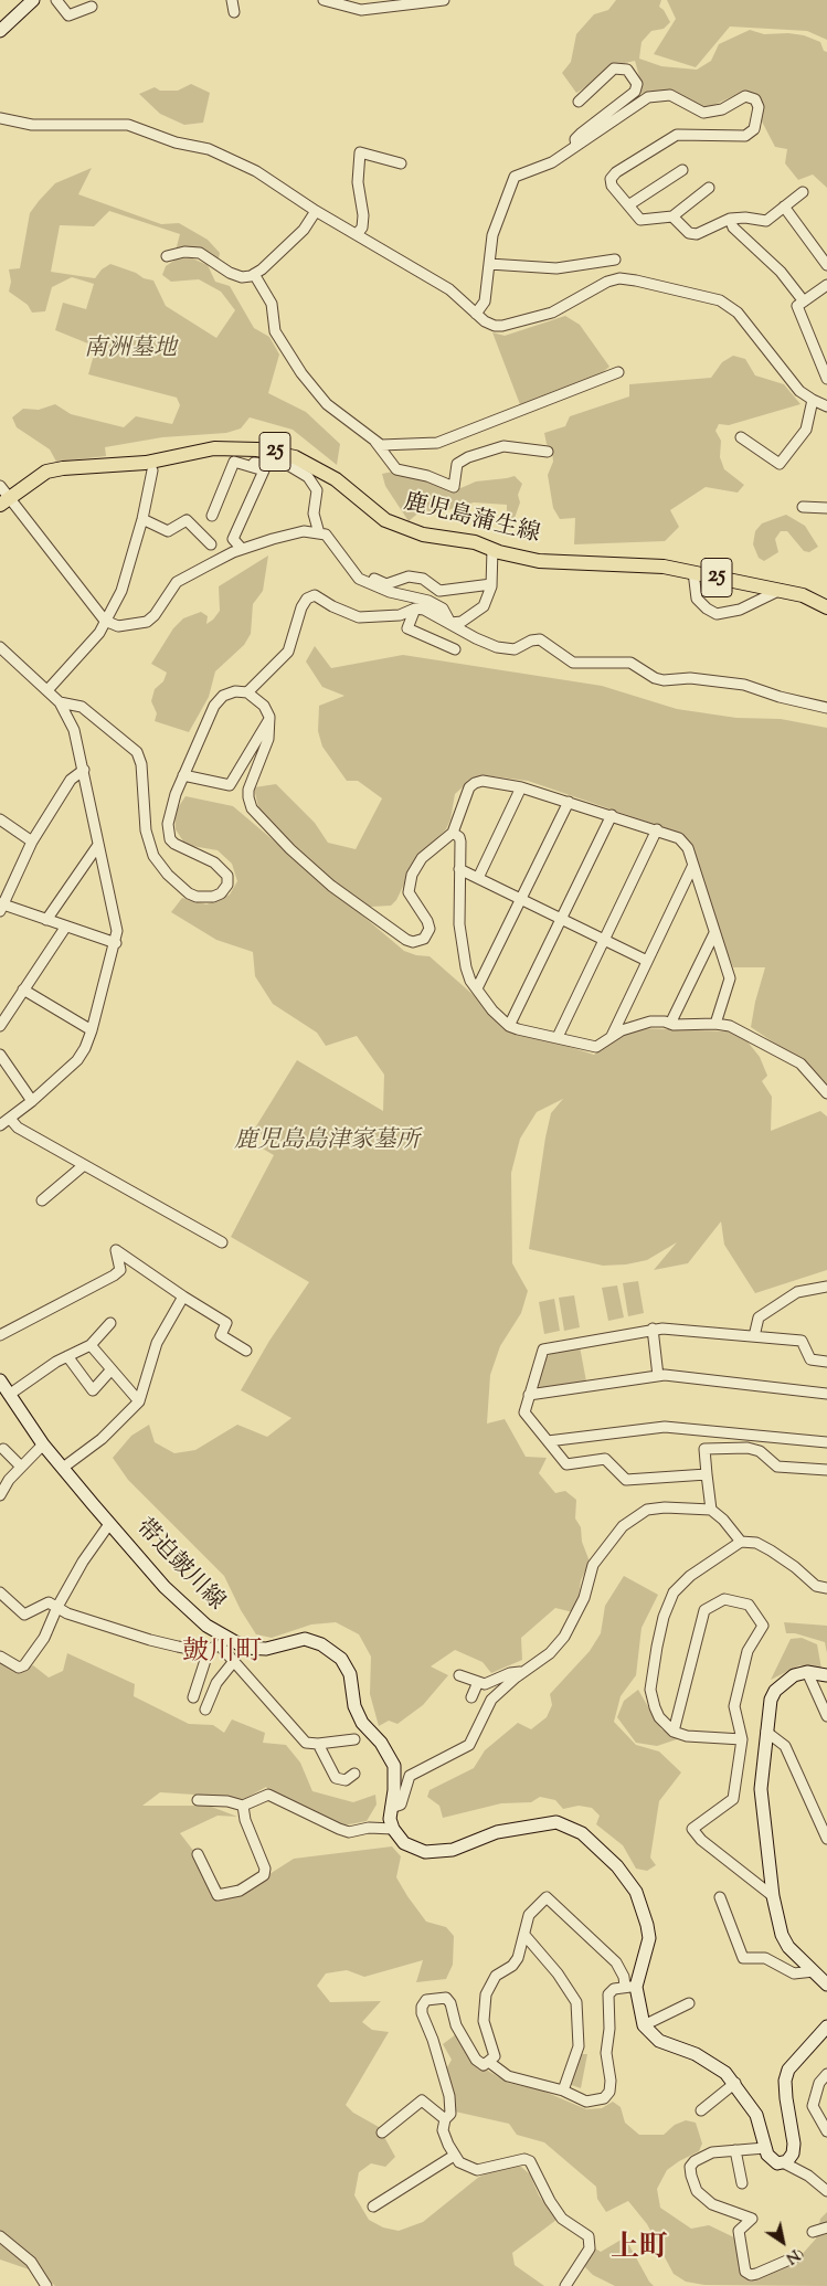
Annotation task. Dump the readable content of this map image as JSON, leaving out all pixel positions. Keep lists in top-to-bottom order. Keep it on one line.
{"streets":{"main road":["25","鹿児島蒲生線"],"street":["帯迫皷川線"]},"districts":["皷川町","上町"],"parks":["南洲墓地","鹿児島島津家墓所"],"north":"bottom right"}
